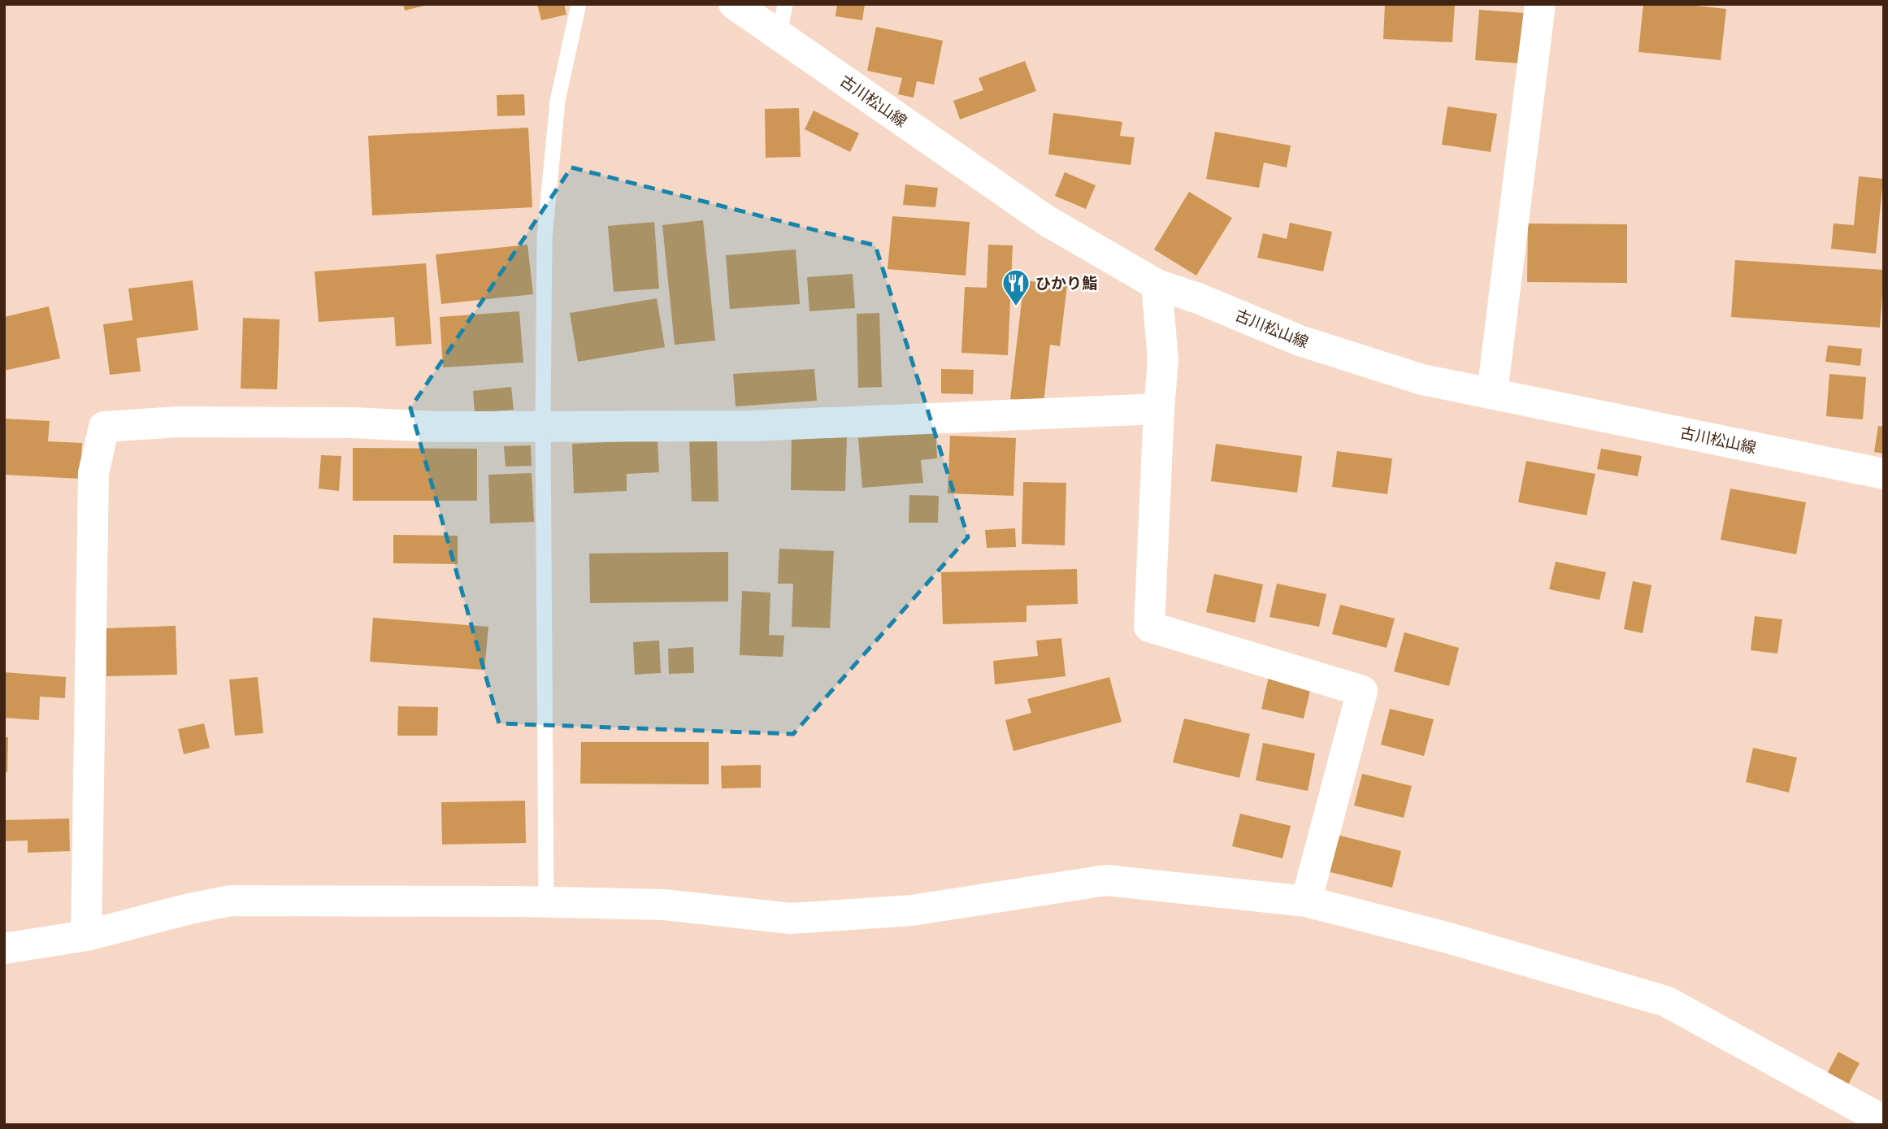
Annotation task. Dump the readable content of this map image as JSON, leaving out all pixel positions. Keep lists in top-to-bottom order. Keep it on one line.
{"streets":{"street":["古川松山線"]},"places":{"restaurant":["ひかり鮨"]}}
